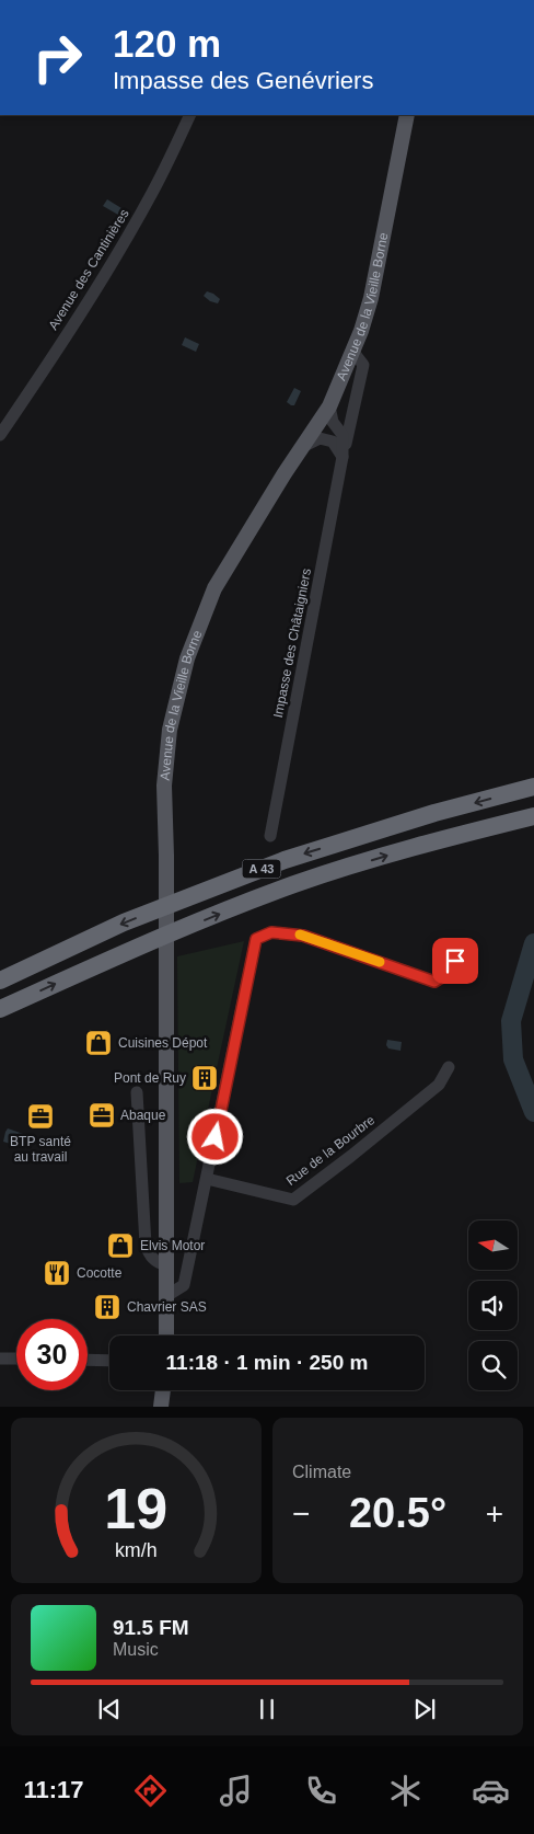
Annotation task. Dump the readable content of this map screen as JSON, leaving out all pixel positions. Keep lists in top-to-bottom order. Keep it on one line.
{"streets":{"highway":["A 43"],"main road":["Avenue de la Vieille Borne"],"street":["Avenue des Cantinières","Impasse des Châtaigniers","Rue de la Bourbre"]},"crossings":[["Avenue de la Vieille Borne","Impasse des Châtaigniers"]],"places":{"shop":["Cuisines Dépot","Elvis Motor"],"building":["Pont de Ruy","Chavrier SAS"],"office":["Abaque","BTP santé au travail"],"restaurant":["Cocotte"]},"north":"left","page":{"turn":["120 m","Impasse des Genévriers"],"limit":"30","trip":"11:18 · 1 min · 250 m","tile":"Climate","heat":["−","20.5°","+"],"song":["91.5 FM","Music"],"tabs":"11:17","gauge":["19","km/h"]}}
